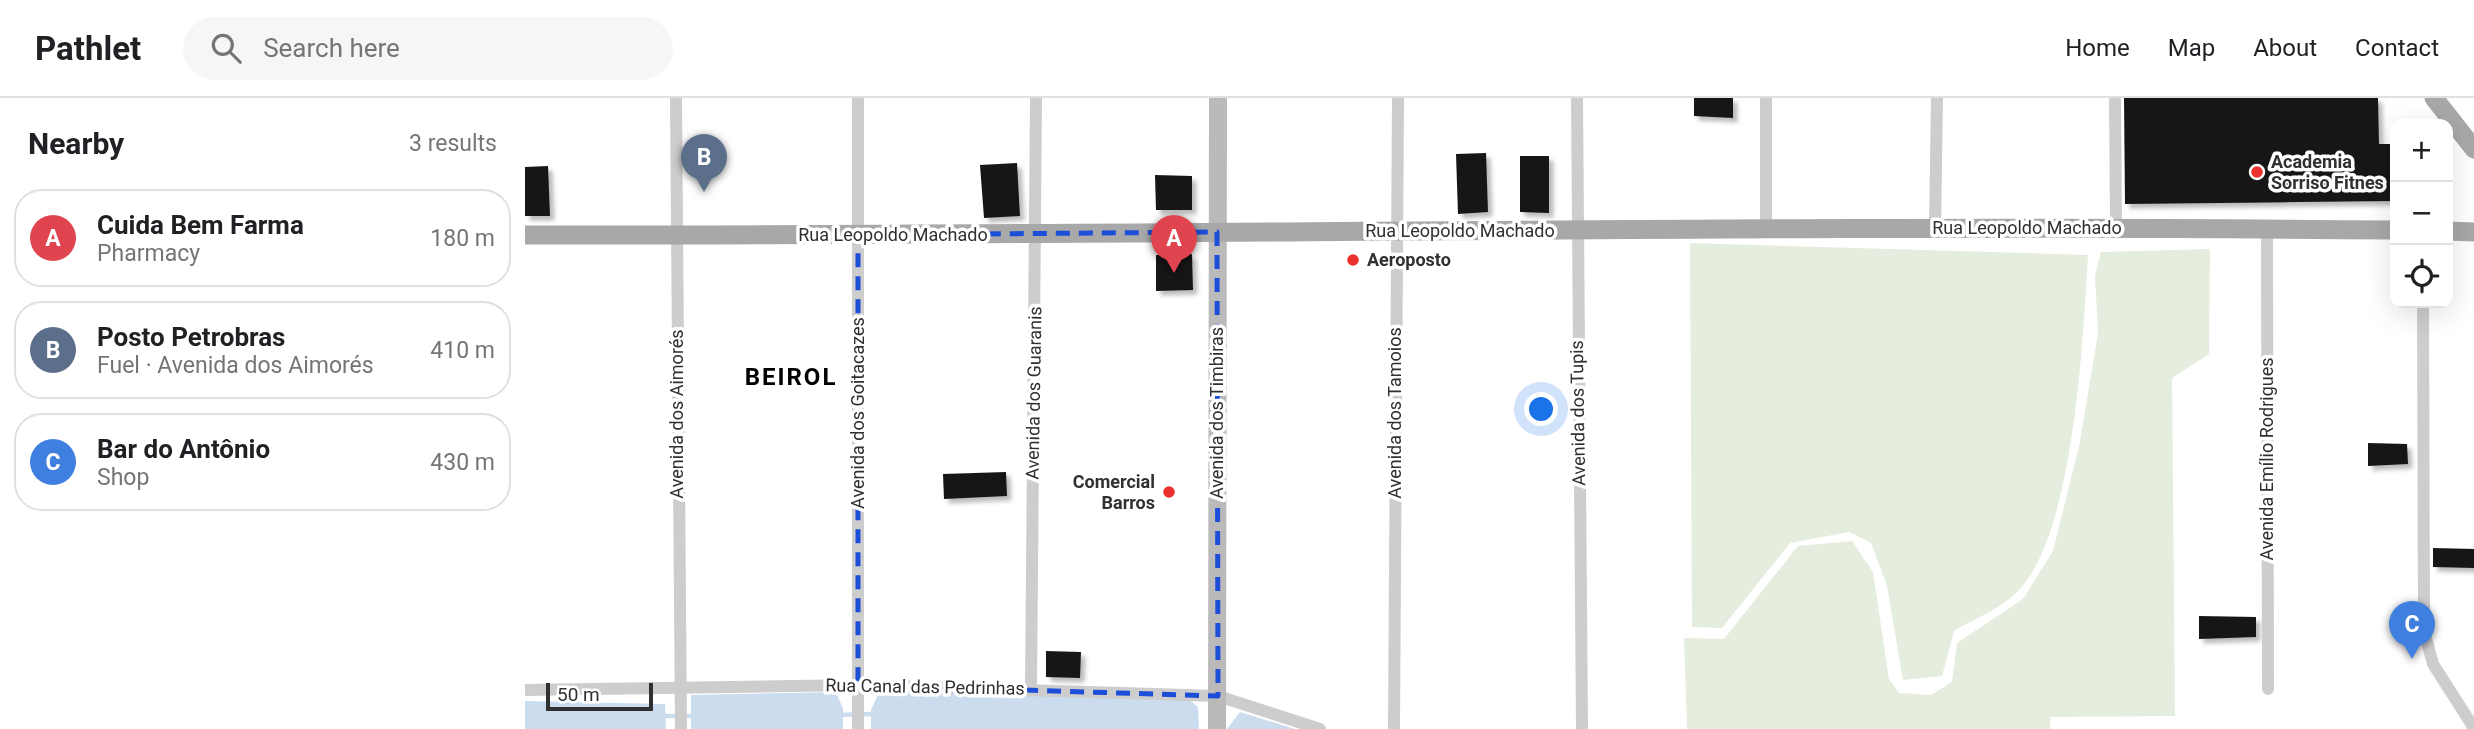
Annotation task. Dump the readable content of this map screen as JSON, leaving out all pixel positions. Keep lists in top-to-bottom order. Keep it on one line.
{"streets":{"main road":["Rua Leopoldo Machado"],"street":["Avenida dos Guaranis","Avenida dos Goitacazes","Avenida dos Timbiras","Avenida dos Tamoios","Avenida dos Tupis","Avenida dos Aimorés","Avenida Emílio Rodrigues","Rua Canal das Pedrinhas"]},"crossings":[["Rua Leopoldo Machado","Avenida dos Guaranis"],["Rua Leopoldo Machado","Avenida dos Goitacazes"],["Rua Leopoldo Machado","Avenida dos Timbiras"],["Rua Leopoldo Machado","Avenida dos Tamoios"],["Rua Leopoldo Machado","Avenida dos Tupis"],["Rua Leopoldo Machado","Avenida dos Aimorés"],["Rua Leopoldo Machado","Avenida Emílio Rodrigues"],["Avenida dos Guaranis","Rua Canal das Pedrinhas"],["Avenida dos Goitacazes","Rua Canal das Pedrinhas"],["Avenida dos Timbiras","Rua Canal das Pedrinhas"],["Avenida dos Aimorés","Rua Canal das Pedrinhas"]],"districts":["BEIROL"],"places":["Academia Sorriso Fitnes","Aeroposto","Comercial Barros"],"scale_bar":"50 m","page":{"header":"Pathlet","search":"Search here","nav":["Home","Map","About","Contact"],"heading":["Nearby","3 results"],"map_buttons":["+","−"],"pins":["B","A","C"],"list":[{"mark":"A","name":"Cuida Bem Farma","note":"Pharmacy","value":"180 m"},{"mark":"B","name":"Posto Petrobras","note":"Fuel · Avenida dos Aimorés","value":"410 m"},{"mark":"C","name":"Bar do Antônio","note":"Shop","value":"430 m"}],"scale":"50 m"}}
